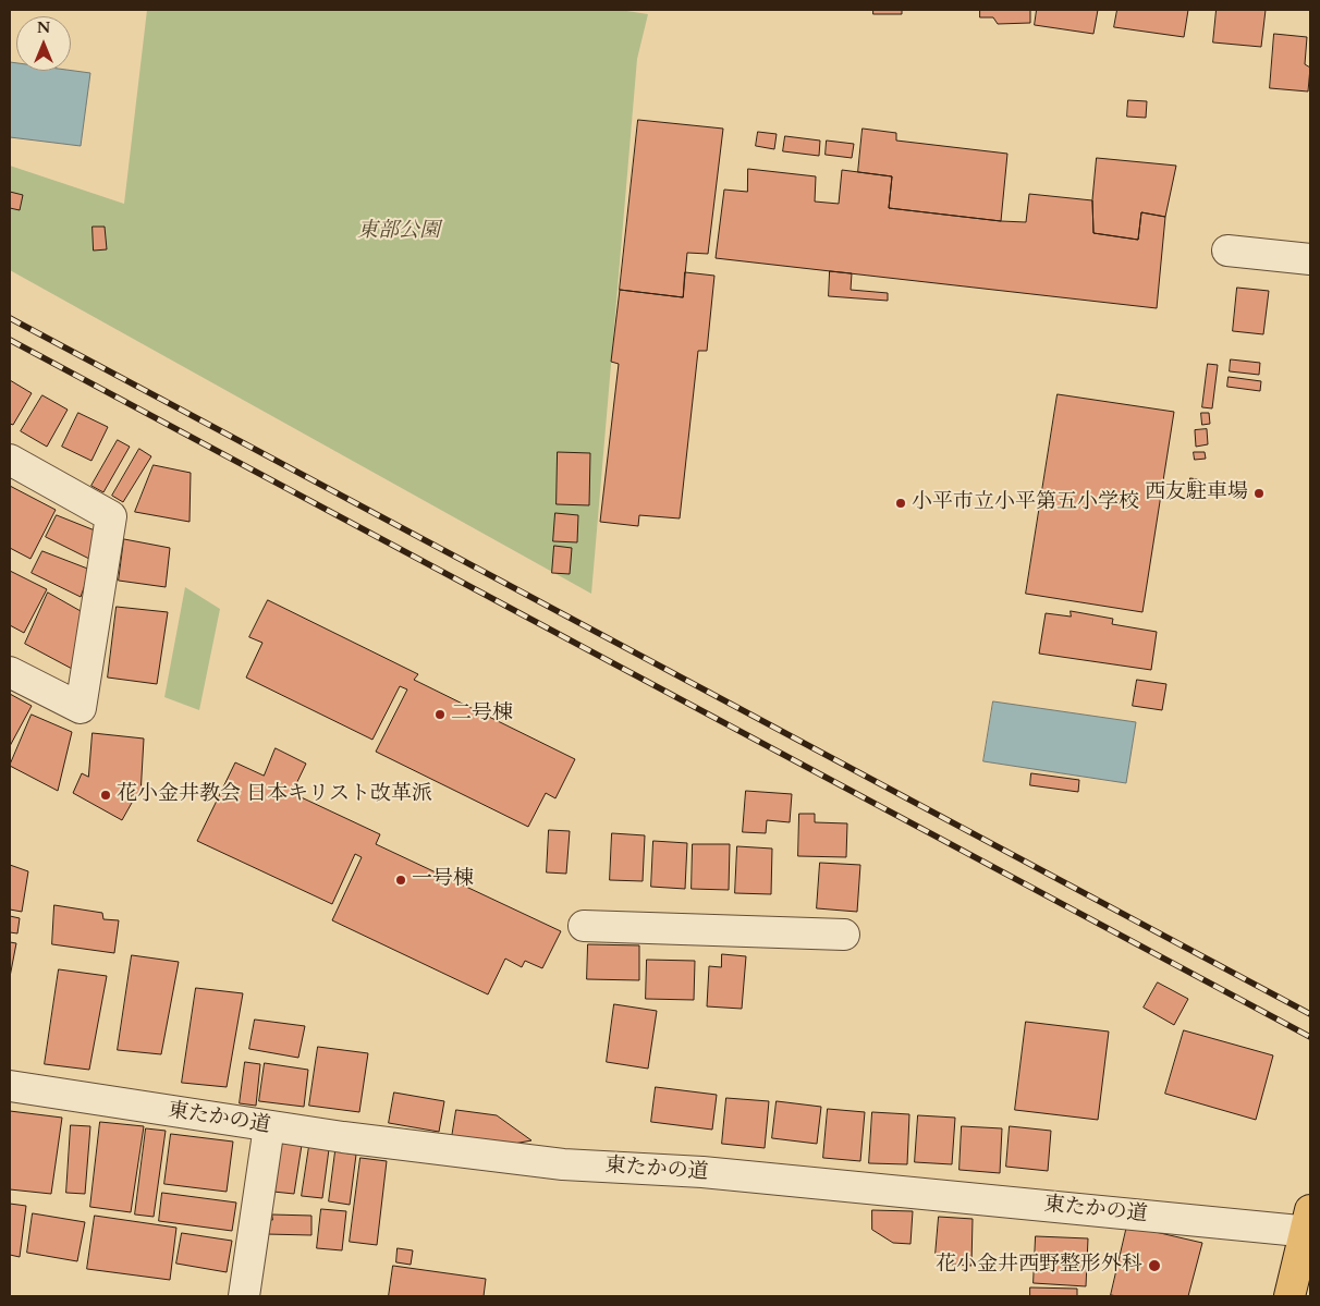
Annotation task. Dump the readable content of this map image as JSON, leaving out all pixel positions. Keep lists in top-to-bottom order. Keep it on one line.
{"streets":{"street":["東たかの道"]},"parks":["東部公園"],"places":["西友駐車場","小平市立小平第五小学校","二号棟","花小金井教会 日本キリスト改革派","一号棟","花小金井西野整形外科"],"north":"top"}
